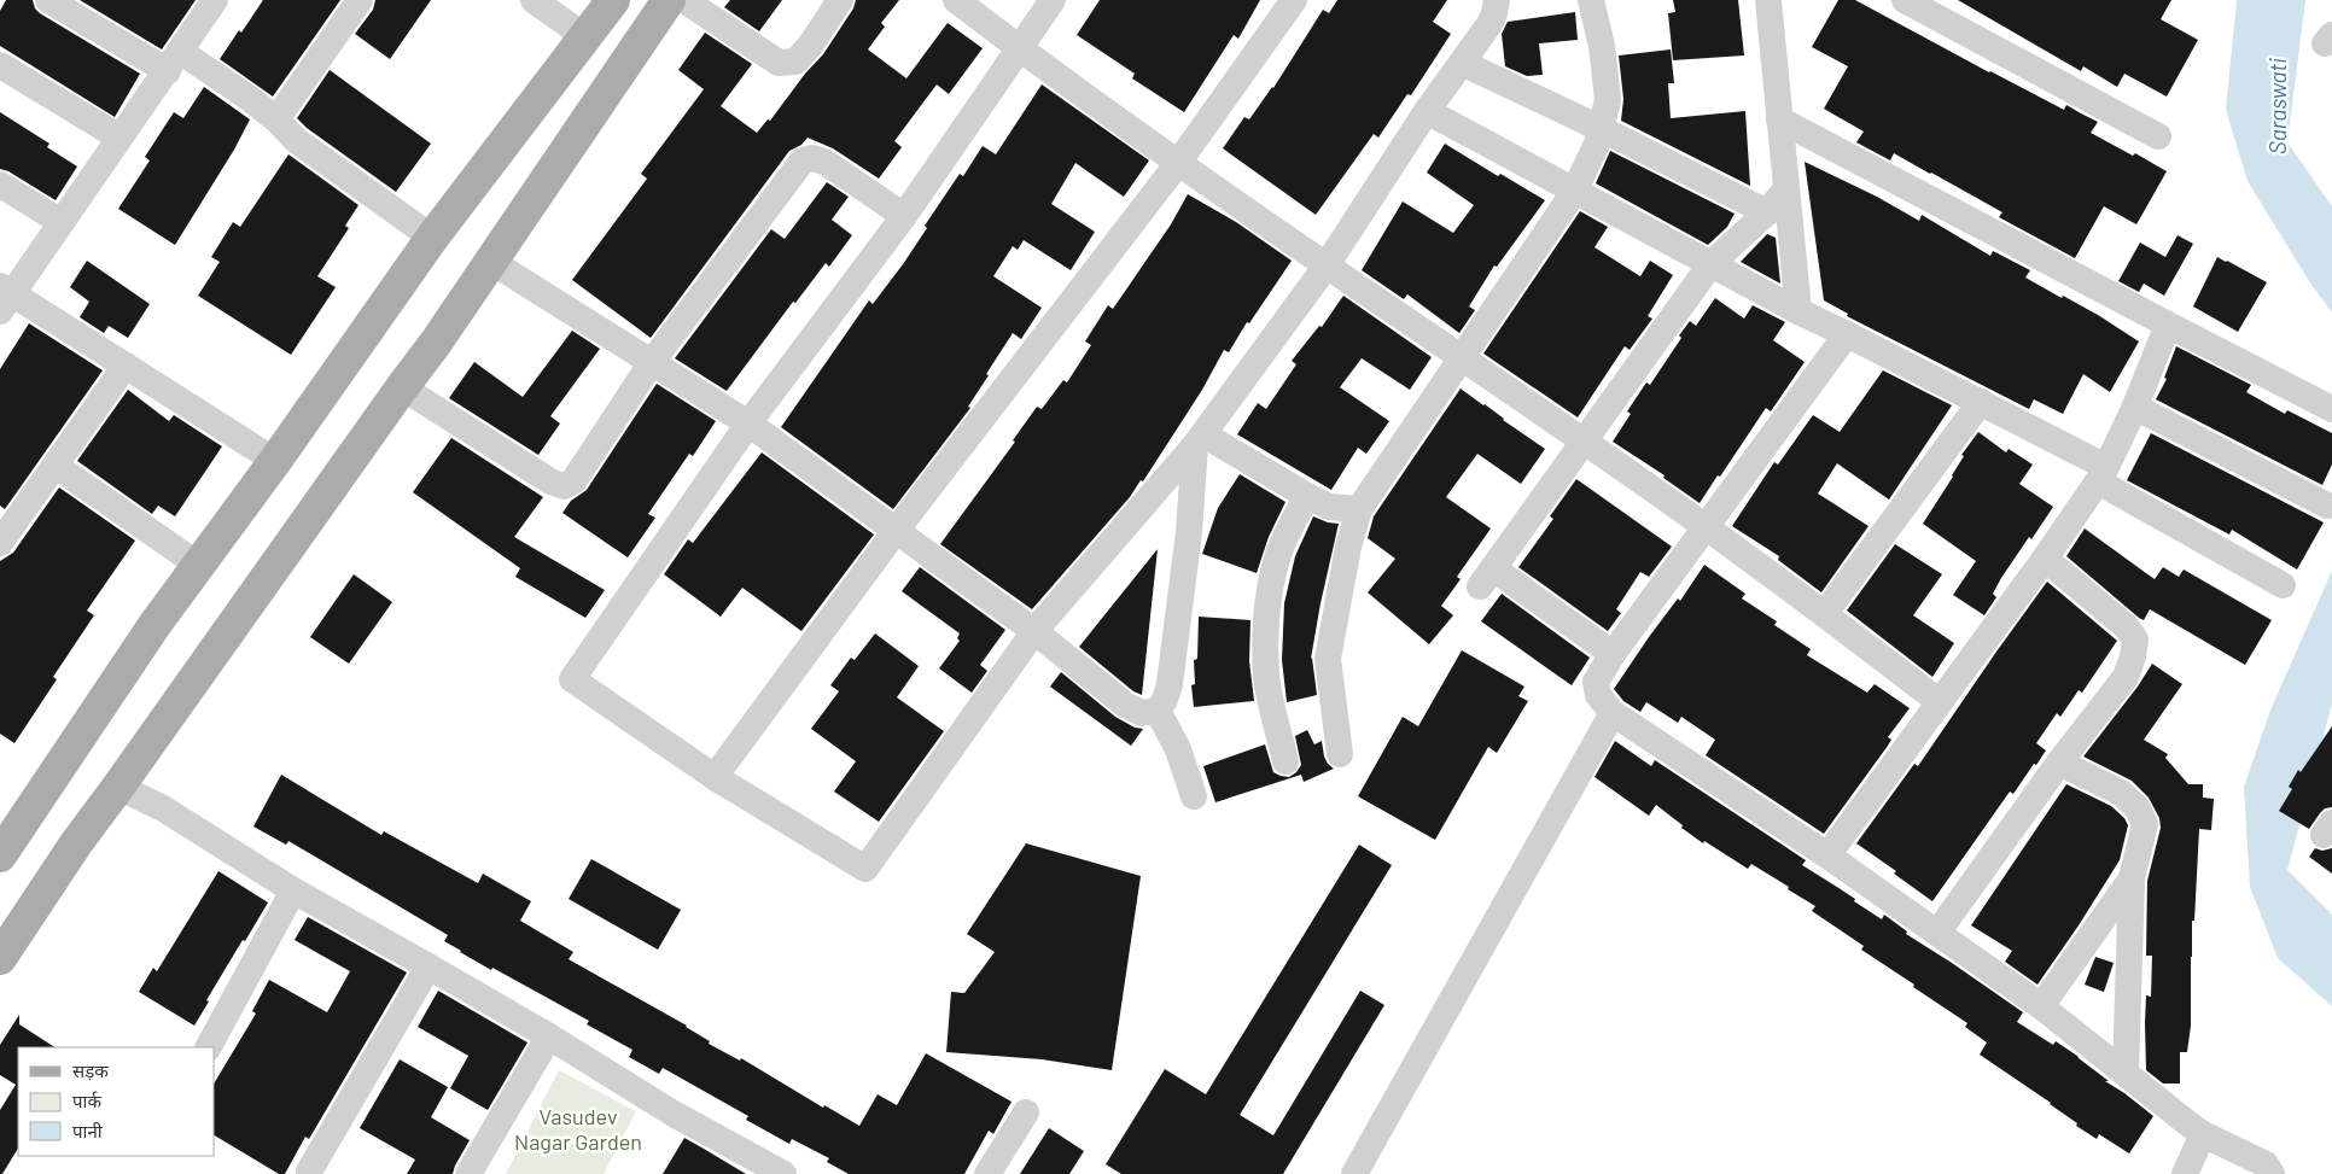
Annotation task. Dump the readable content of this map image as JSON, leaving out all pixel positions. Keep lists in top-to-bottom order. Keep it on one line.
{"water":["Saraswati"],"parks":["Vasudev Nagar Garden"],"legend":["सड़क","पार्क","पानी"]}
